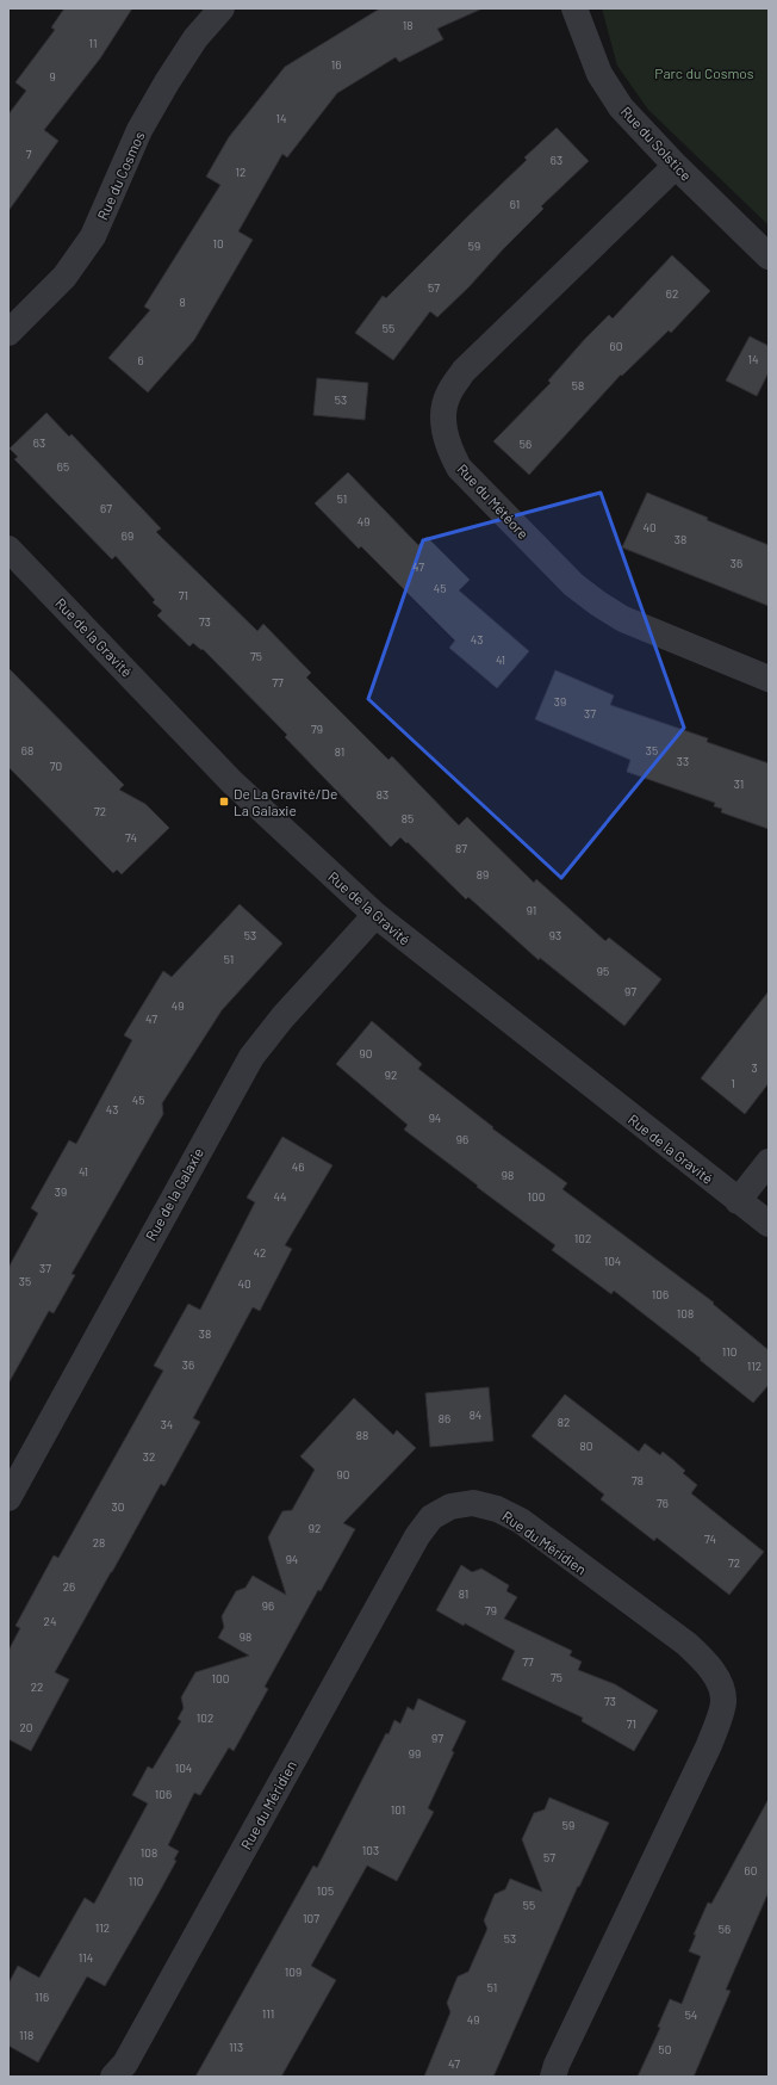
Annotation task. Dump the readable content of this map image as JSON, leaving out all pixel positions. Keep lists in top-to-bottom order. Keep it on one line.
{"streets":{"street":["Rue du Solstice","Rue du Cosmos","Rue du Météore","Rue de la Gravité","Rue de la Galaxie","Rue du Méridien"]},"crossings":[["Rue du Solstice","Rue du Météore"],["Rue de la Gravité","Rue de la Galaxie"]],"parks":["Parc du Cosmos"],"places":{"transit":["De La Gravité/De La Galaxie"]},"house_numbers":["18","11","16","9","14","7","63","12","61","10","59","57","62","8","55","60","14","6","58","53","63","56","65","51","67","49","40","69","38","36","47","45","71","73","43","75","41","77","39","37","79","68","35","81","33","70","31","83","72","85","74","87","89","91","53","93","51","95","97","49","47","90","3","92","1","45","43","94","96","46","41","98","39","44","100","102","42","104","37","35","40","106","108","38","110","36","112","84","86","82","34","88","80","32","90","78","76","30","92","74","28","94","72","26","81","96","79","24","98","77","75","100","22","73","102","71","20","97","99","104","106","101","59","103","108","57","60","110","105","55","107","112","56","53","114","109","51","116","111","54","49","118","113","50","47"]}
